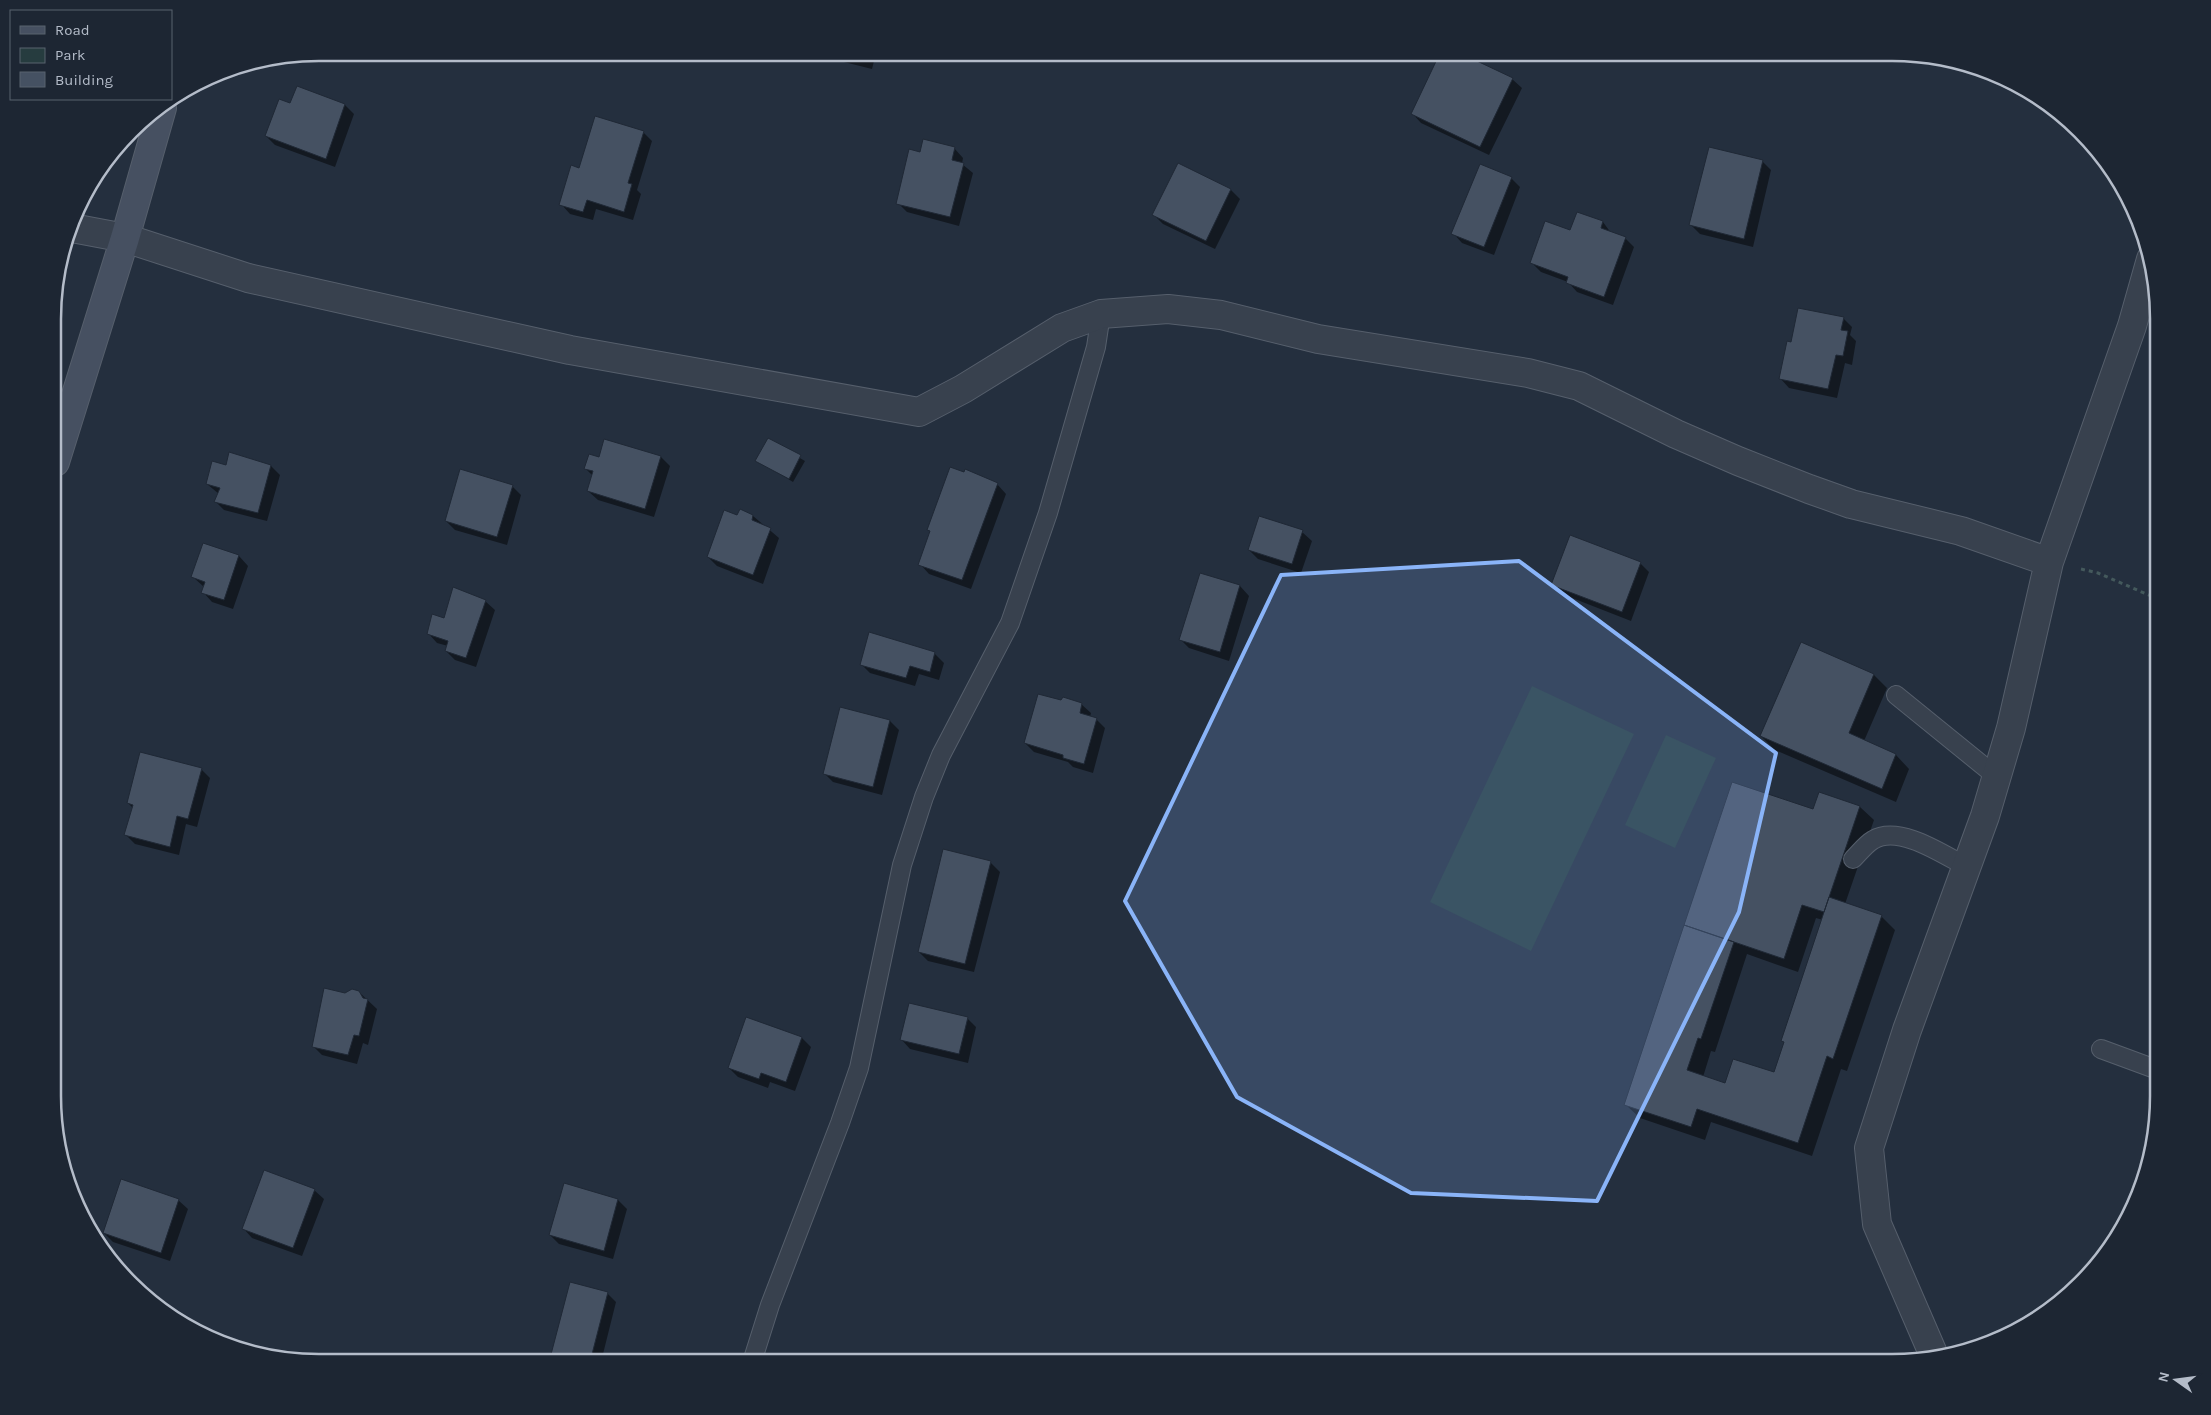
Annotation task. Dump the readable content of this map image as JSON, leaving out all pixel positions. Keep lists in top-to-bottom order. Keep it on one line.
{"legend":["Road","Park","Building"],"north":"left"}
